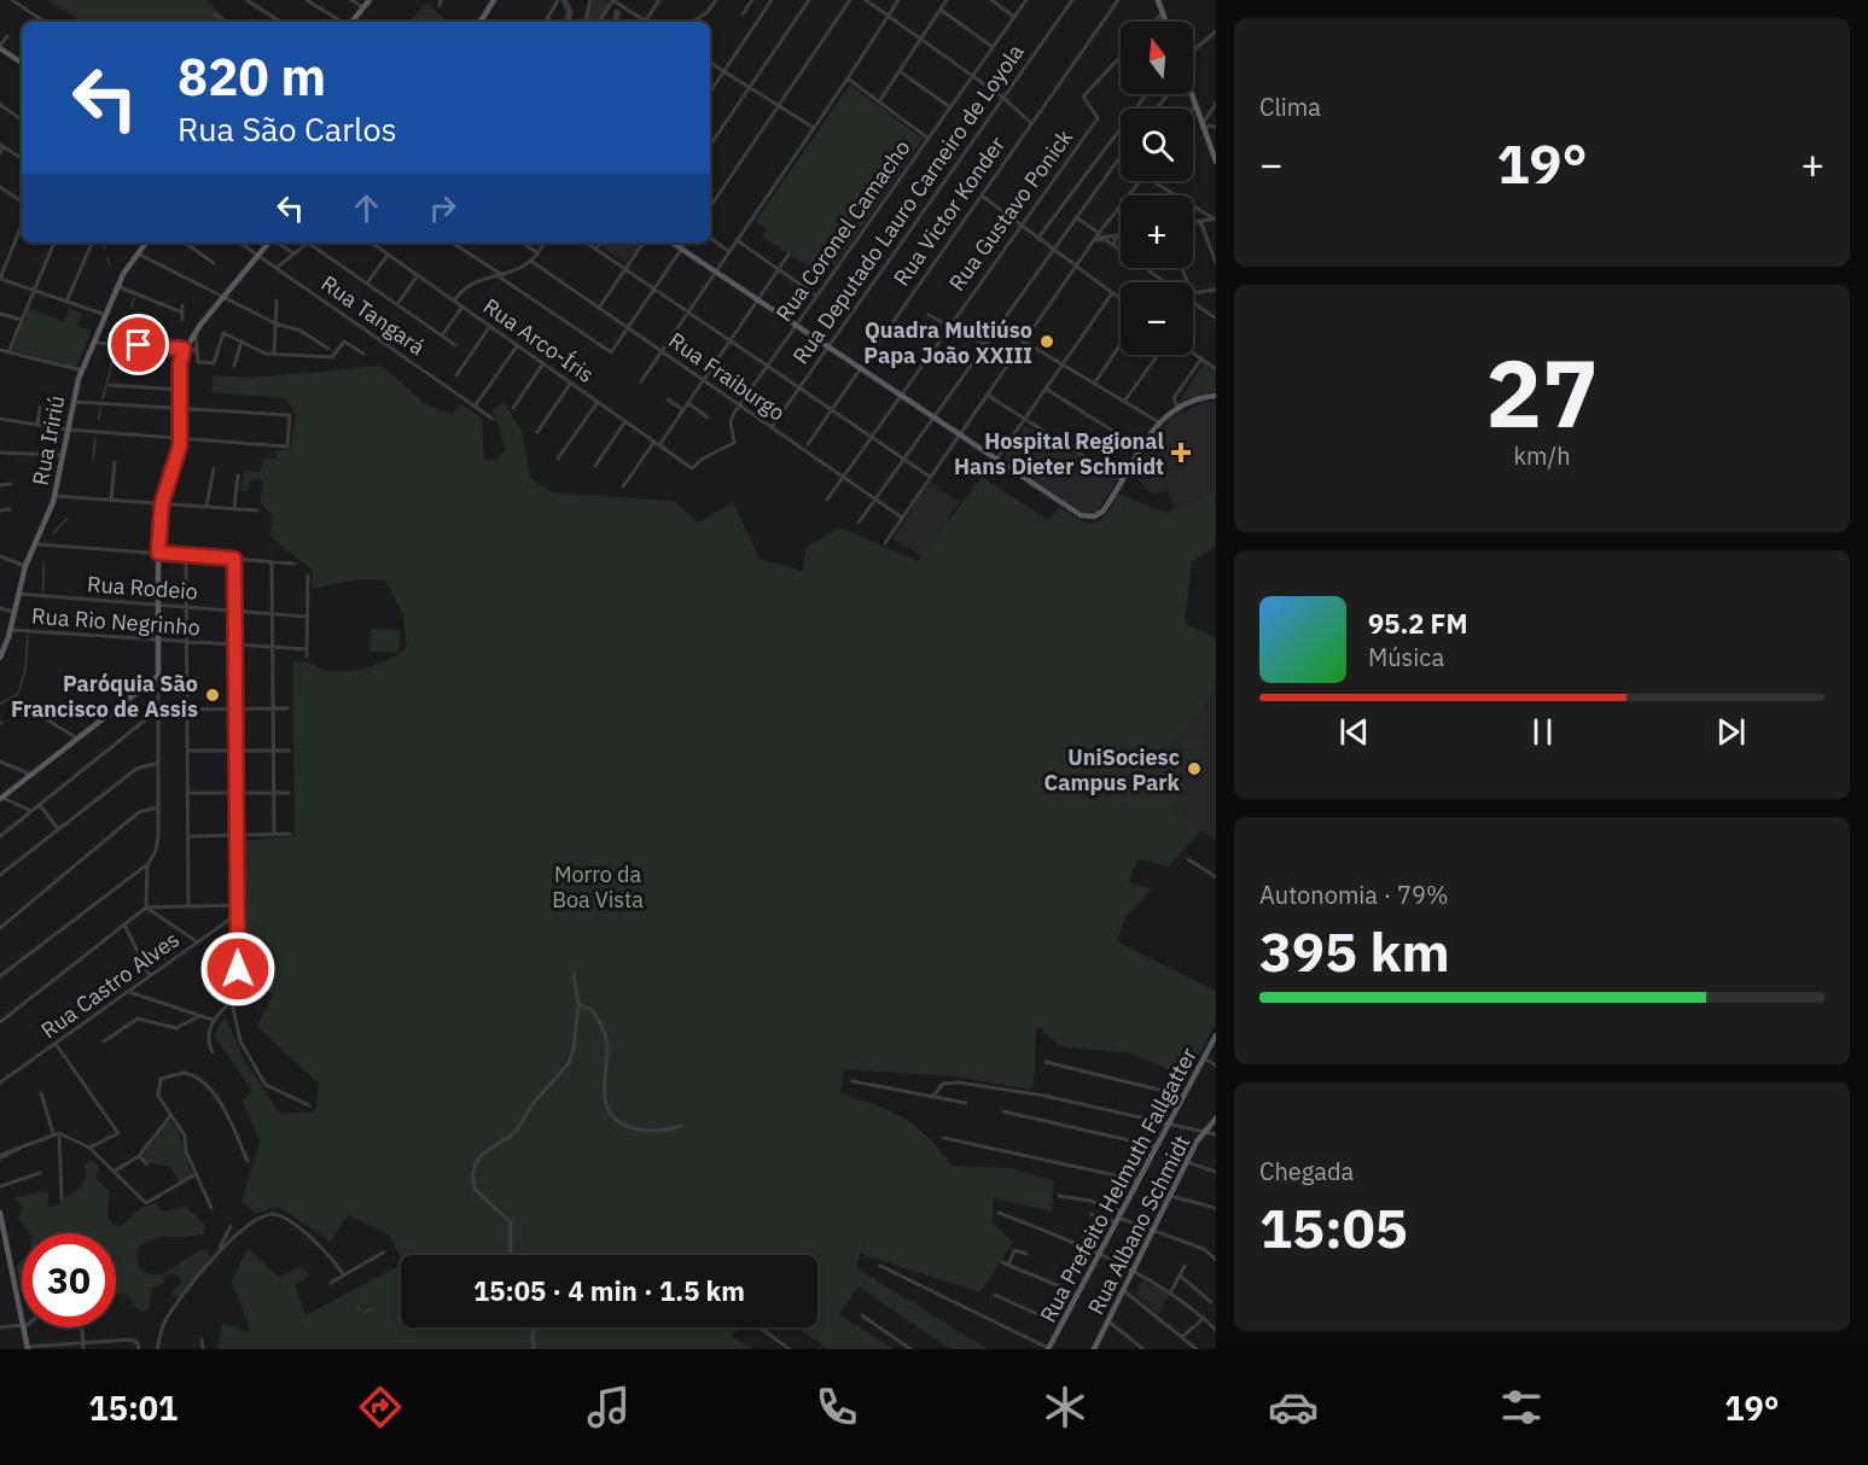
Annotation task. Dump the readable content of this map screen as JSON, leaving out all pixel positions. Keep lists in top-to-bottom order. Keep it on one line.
{"streets":{"main road":["Rua Iririú","Rua Prefeito Helmuth Fallgatter","Rua Albano Schmidt"],"street":["Rua Deputado Lauro Carneiro de Loyola","Rua Gustavo Ponick","Rua Victor Konder","Rua Coronel Camacho","Rua Tangará","Rua Arco-Íris","Rua Fraiburgo","Rua Rodeio","Rua Rio Negrinho","Rua Castro Alves"]},"crossings":[["Rua Deputado Lauro Carneiro de Loyola","Rua Fraiburgo"],["Rua Gustavo Ponick","Rua Fraiburgo"],["Rua Coronel Camacho","Rua Arco-Íris"],["Rua Coronel Camacho","Rua Fraiburgo"],["Rua Iririú","Rua Rodeio"],["Rua Iririú","Rua Rio Negrinho"]],"parks":["Morro da Boa Vista"],"places":{"other":["Quadra Multiúso Papa João XXIII","Paróquia São Francisco de Assis","UniSociesc Campus Park"],"health":["Hospital Regional Hans Dieter Schmidt"]},"north":"top","page":{"tile":["Clima",["27","km/h"],["Autonomia · 79%","395 km"],["Chegada","15:05"]],"map_buttons":["+","−"],"turn":["820 m","Rua São Carlos"],"heat":["−","19°","+"],"song":["95.2 FM","Música"],"limit":"30","trip":"15:05 · 4 min · 1.5 km","tabs":["15:01","19°"]}}
